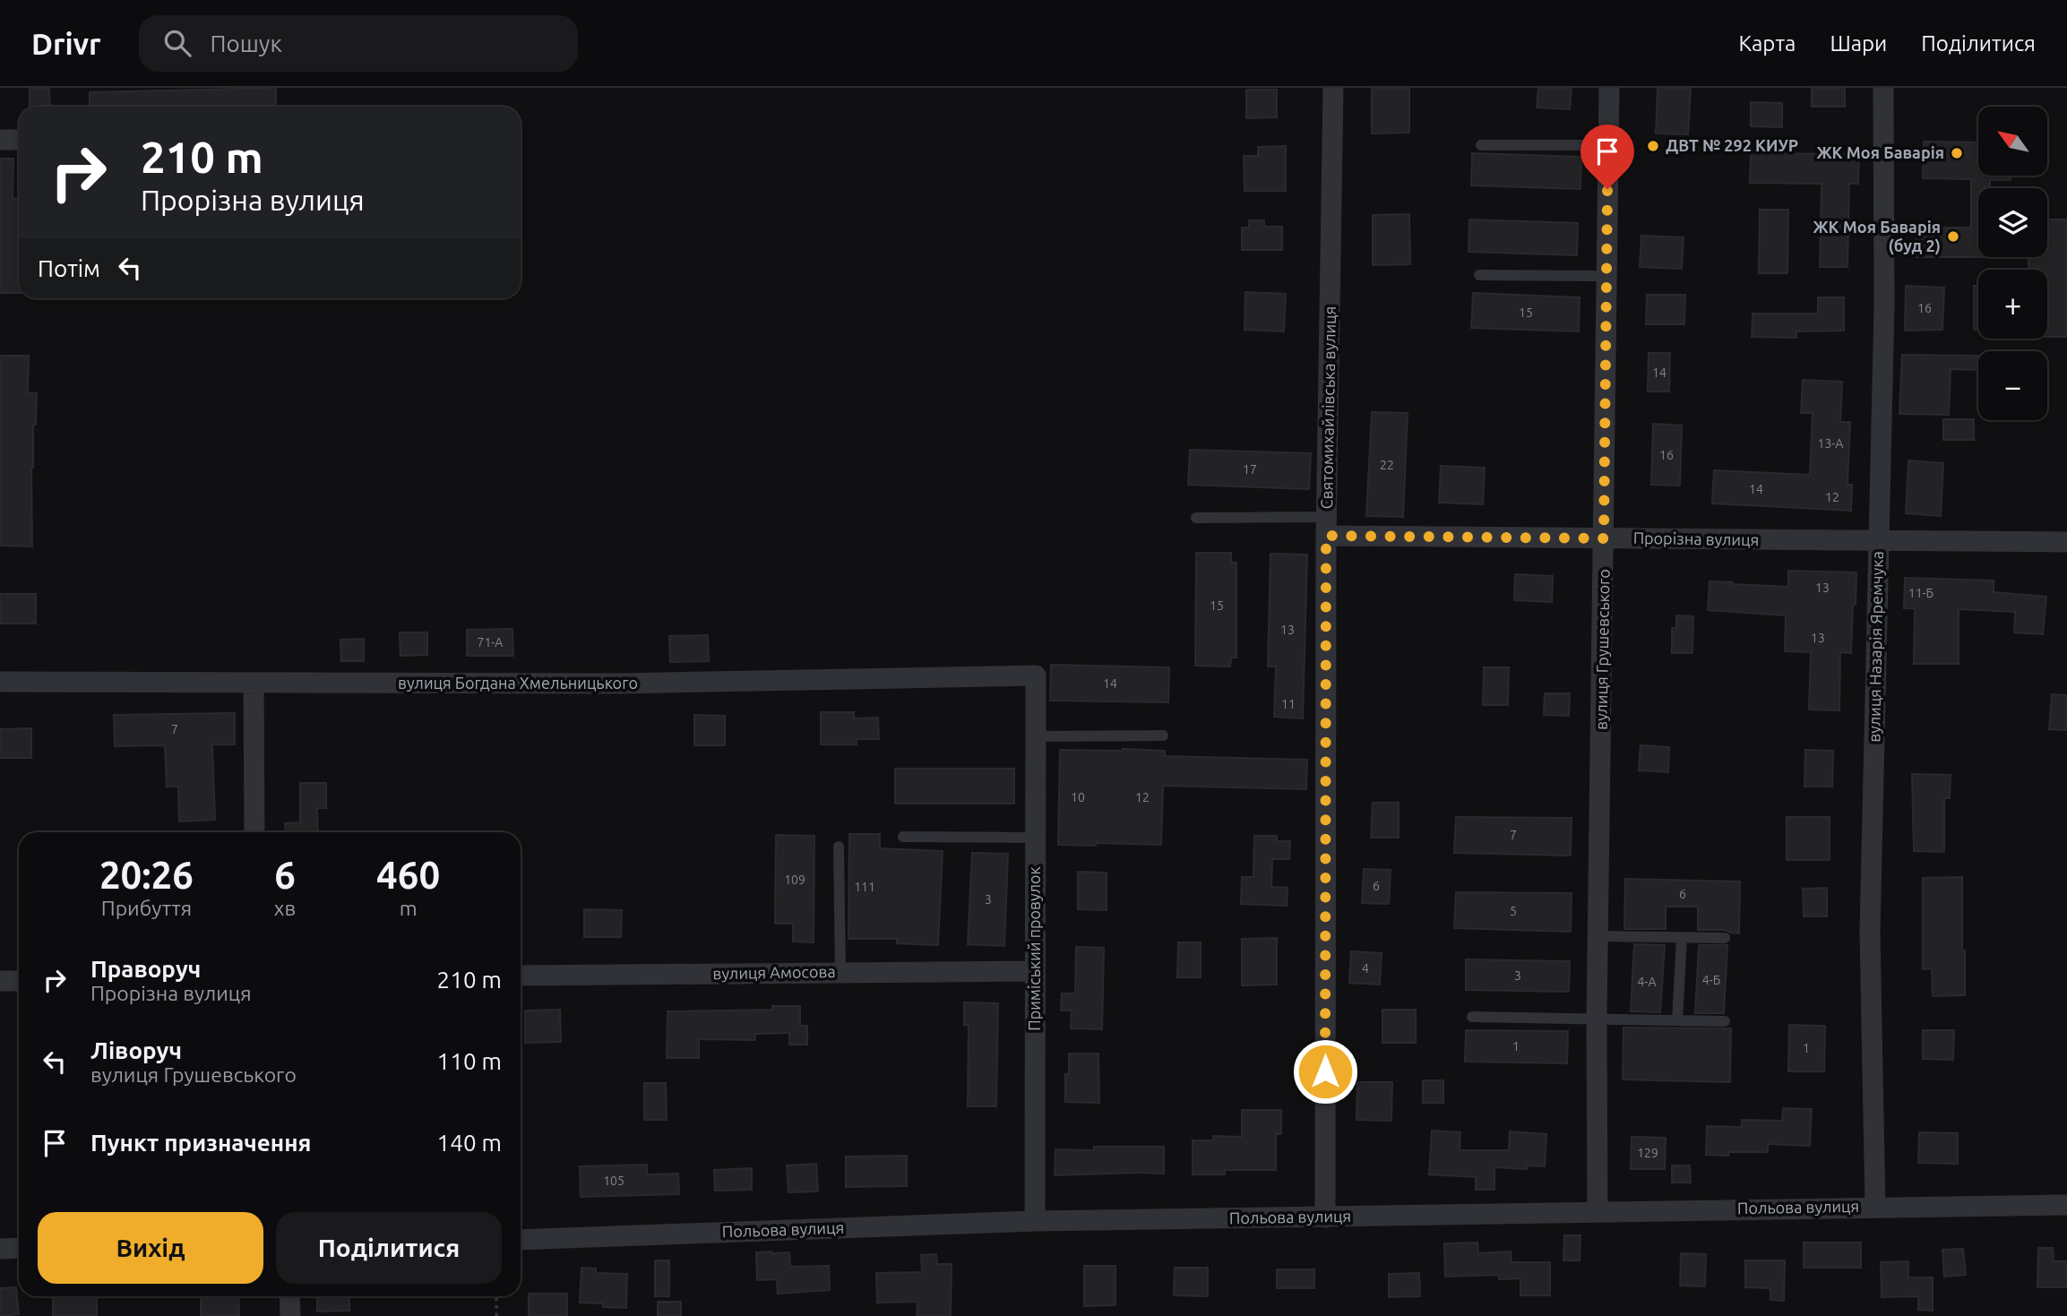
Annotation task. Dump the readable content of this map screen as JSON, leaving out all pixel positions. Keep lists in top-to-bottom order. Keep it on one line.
{"streets":{"street":["Святомихайлівська вулиця","Прорізна вулиця","вулиця Назарія Яремчука","вулиця Грушевського","вулиця Богдана Хмельницького","Приміський провулок","вулиця Амосова","Польова вулиця"]},"crossings":[["Святомихайлівська вулиця","Прорізна вулиця"],["Святомихайлівська вулиця","Польова вулиця"],["Прорізна вулиця","вулиця Назарія Яремчука"],["Прорізна вулиця","вулиця Грушевського"],["вулиця Назарія Яремчука","Польова вулиця"],["вулиця Грушевського","Польова вулиця"],["вулиця Богдана Хмельницького","Приміський провулок"],["Приміський провулок","вулиця Амосова"],["Приміський провулок","Польова вулиця"]],"places":["ДВТ № 292 КИУР","ЖК Моя Баварія","ЖК Моя Баварія (буд 2)"],"house_numbers":["16","15","14","13-А","16","22","17","14","12","13","11-Б","15","13","13","71-А","14","11","7","10","12","7","109","6","111","6","3","5","4","3","4-Б","4-А","1","1","129","105"],"north":"top left","page":{"header":"Drivr","search":"Пошук","nav":["Карта","Шари","Поділитися"],"map_buttons":["+","−"],"turn":["210 m","Прорізна вулиця"],"then":"Потім","eta":["20:26","Прибуття","6","хв","460","m"],"list":[{"name":"Праворуч","note":"Прорізна вулиця","value":"210 m"},{"name":"Ліворуч","note":"вулиця Грушевського","value":"110 m"},{"name":"Пункт призначення","value":"140 m"}],"buttons":["Вихід","Поділитися"]}}
